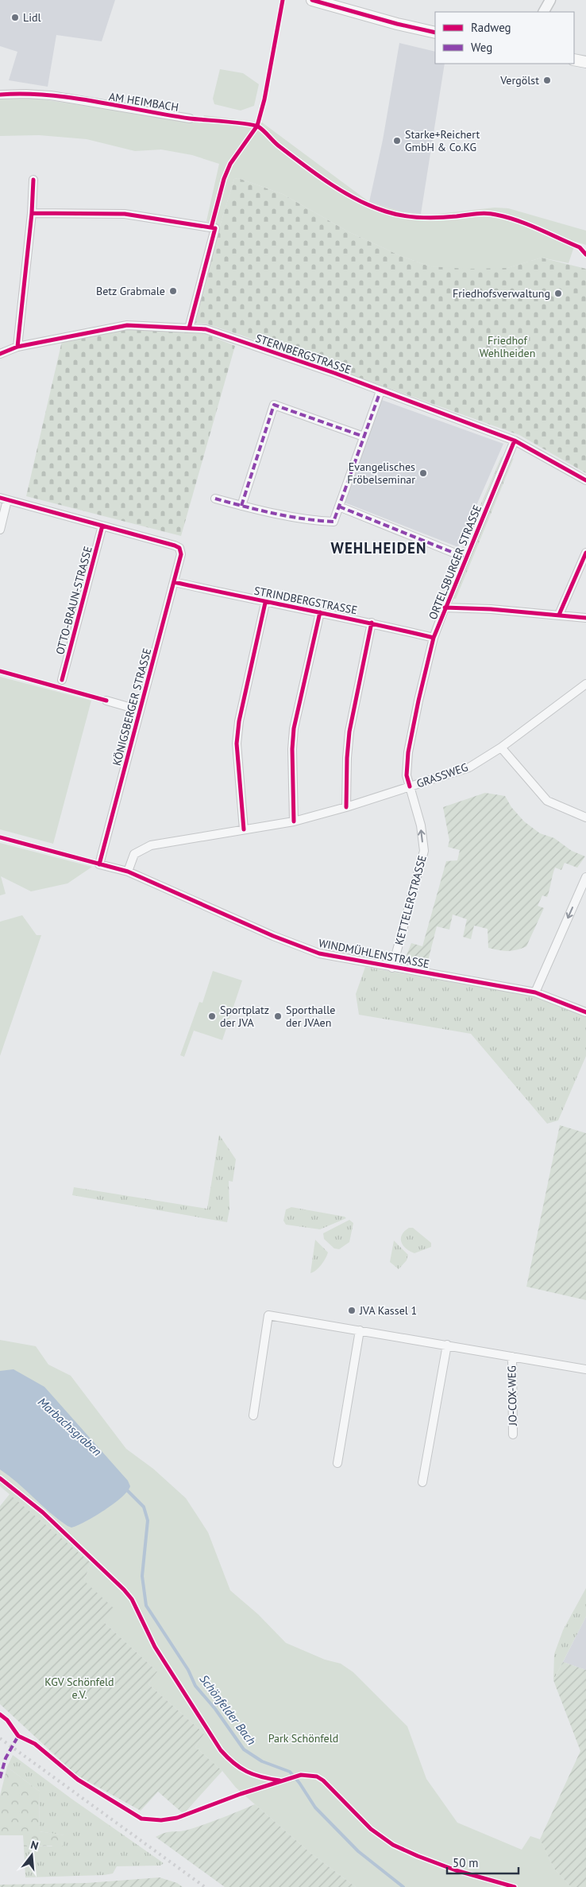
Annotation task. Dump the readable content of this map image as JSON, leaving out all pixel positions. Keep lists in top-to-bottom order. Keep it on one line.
{"streets":{"street":["AM HEIMBACH","STERNBERGSTRASSE","ORTELSBURGER STRASSE","OTTO-BRAUN-STRASSE","STRINDBERGSTRASSE","KÖNIGSBERGER STRASSE","GRASSWEG","KETTELERSTRASSE","WINDMÜHLENSTRASSE","JO-COX-WEG"]},"crossings":[["STERNBERGSTRASSE","ORTELSBURGER STRASSE"],["ORTELSBURGER STRASSE","STRINDBERGSTRASSE"],["ORTELSBURGER STRASSE","GRASSWEG"],["ORTELSBURGER STRASSE","KETTELERSTRASSE"],["OTTO-BRAUN-STRASSE","KÖNIGSBERGER STRASSE"],["STRINDBERGSTRASSE","KÖNIGSBERGER STRASSE"],["KÖNIGSBERGER STRASSE","WINDMÜHLENSTRASSE"],["GRASSWEG","KETTELERSTRASSE"],["GRASSWEG","WINDMÜHLENSTRASSE"],["KETTELERSTRASSE","WINDMÜHLENSTRASSE"]],"one_way":["KETTELERSTRASSE"],"districts":["WEHLHEIDEN"],"water":["Marbachsgraben","Schönfelder Bach"],"parks":["Friedhof Wehlheiden","KGV Schönfeld e.V.","Park Schönfeld"],"places":["Lidl","Vergölst","Starke+Reichert GmbH & Co.KG","Betz Grabmale","Friedhofsverwaltung","Evangelisches Fröbelseminar","Sportplatz der JVA","Sporthalle der JVAen","JVA Kassel 1"],"legend":["Radweg","Weg"],"scale_bar":"50 m","north":"top"}
